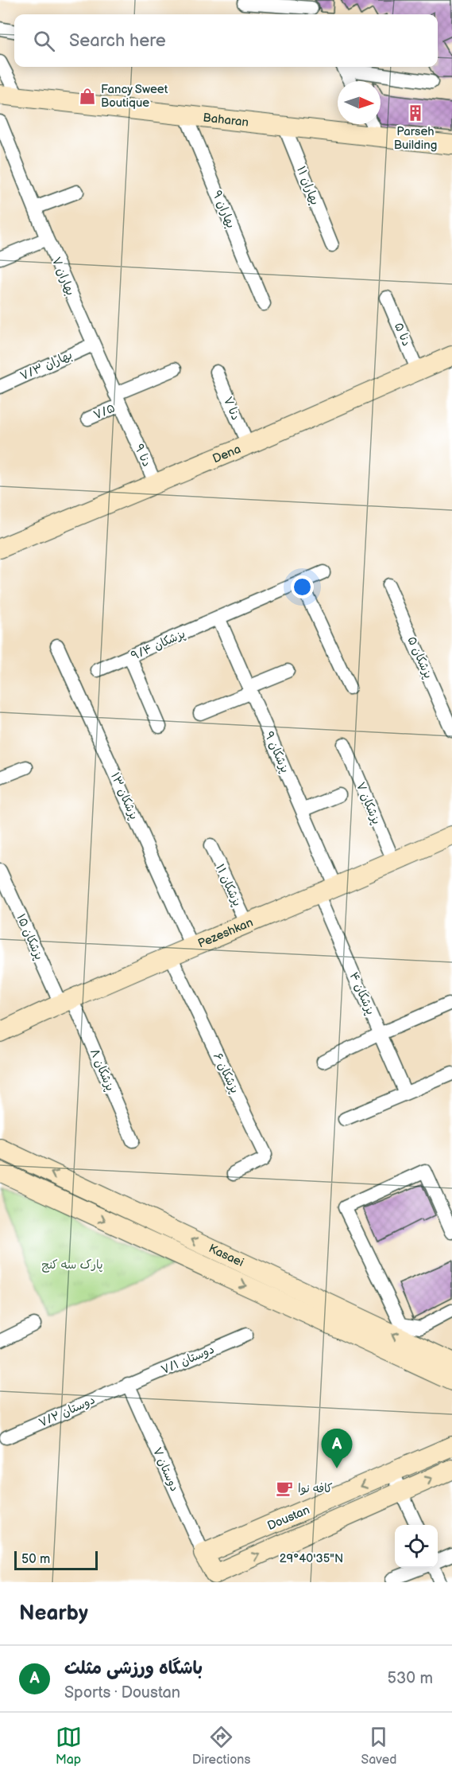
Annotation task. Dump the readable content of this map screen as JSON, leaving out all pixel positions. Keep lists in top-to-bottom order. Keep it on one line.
{"streets":{"street":["Baharan","۱۱ بهاران","۹ بهاران","۷ بهاران","۵ دنا","۷/۳ بهاران","۷ دنا","۷/۵","Dena","۹ دنا","۹/۴ پزشکان","۵ پزشکان","۹ پزشکان","۱۳ پزشکان","۷ پزشکان","۱۱ پزشکان","Pezeshkan","۱۵ پزشکان","۴ پزشکان","۸ پزشکان","۶ پزشکان","Kasaei","۷/۱ دوستان","۷/۲ دوستان","۷ دوستان","Doustan"]},"crossings":[["Baharan","۱۱ بهاران"],["Baharan","۹ بهاران"],["۷ بهاران","۷/۳ بهاران"],["۷ بهاران","۷/۵"],["۷ بهاران","۹ دنا"],["۵ دنا","Dena"],["۷ دنا","Dena"],["Dena","۹ دنا"],["۹/۴ پزشکان","۹ پزشکان"],["۹ پزشکان","Pezeshkan"],["۹ پزشکان","۴ پزشکان"],["۱۳ پزشکان","Pezeshkan"],["۷ پزشکان","Pezeshkan"],["۱۱ پزشکان","Pezeshkan"],["Pezeshkan","۱۵ پزشکان"],["Pezeshkan","۴ پزشکان"],["Pezeshkan","۸ پزشکان"],["Pezeshkan","۶ پزشکان"],["۱۵ پزشکان","۸ پزشکان"],["۷/۱ دوستان","۷/۲ دوستان"],["۷/۱ دوستان","۷ دوستان"],["۷/۲ دوستان","۷ دوستان"],["۷ دوستان","Doustan"]],"parks":["پارک سه کنج"],"places":{"shop":["Fancy Sweet Boutique"],"building":["Parseh Building"],"cafe":["کافه نوا"]},"scale_bar":"50 m","north":"right","page":{"search":"Search here","pins":"A","scale":"50 m","heading":"Nearby","list":[{"mark":"A","name":"باشگاه ورزشی مثلث","note":"Sports · Doustan","value":"530 m"}],"nav":["Map","Directions","Saved"]},"coordinates":["29°40'35\"N"]}
